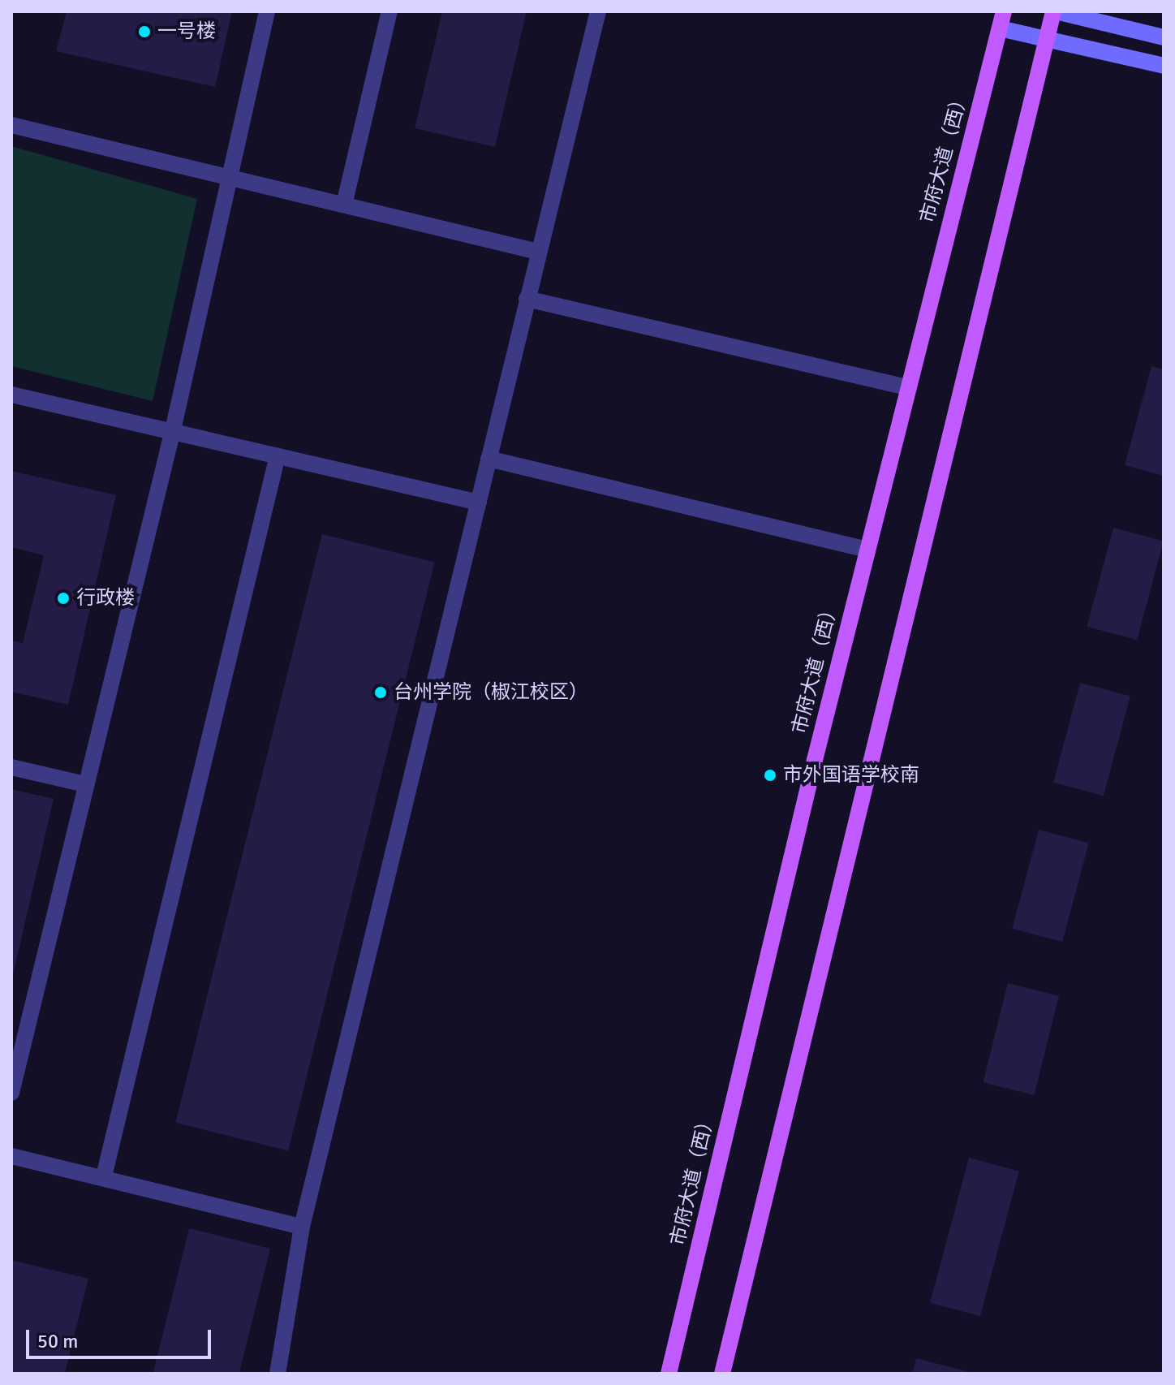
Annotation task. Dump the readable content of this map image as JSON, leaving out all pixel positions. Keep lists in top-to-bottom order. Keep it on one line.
{"streets":{"main road":["市府大道（西）"]},"places":["一号楼","行政楼","台州学院（椒江校区）","市外国语学校南"],"scale_bar":"50 m"}
